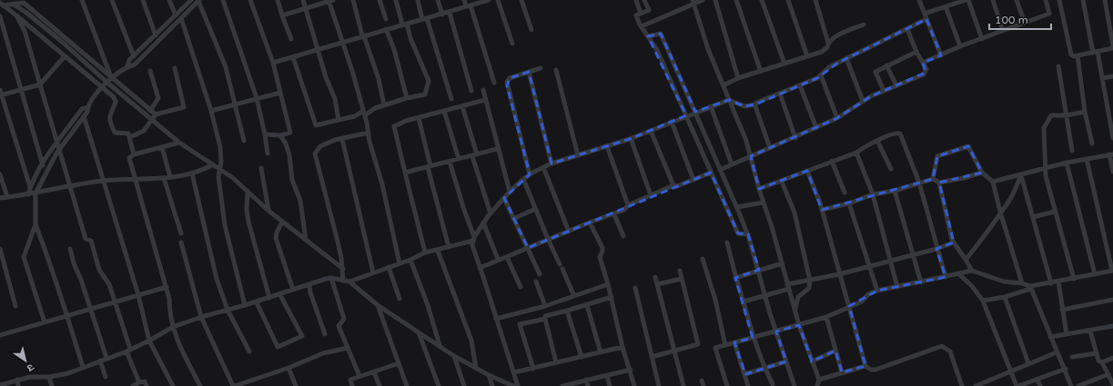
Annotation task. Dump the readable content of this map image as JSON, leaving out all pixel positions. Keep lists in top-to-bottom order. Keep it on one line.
{"scale_bar":"100 m","north":"bottom right"}
